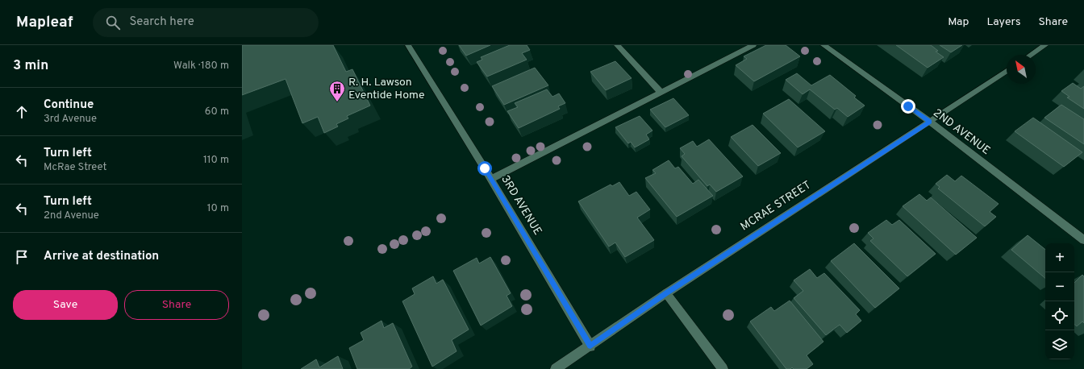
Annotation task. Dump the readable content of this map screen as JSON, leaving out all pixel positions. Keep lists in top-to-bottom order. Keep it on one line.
{"streets":{"street":["2ND AVENUE","3RD AVENUE","MCRAE STREET"]},"crossings":[["2ND AVENUE","MCRAE STREET"],["3RD AVENUE","MCRAE STREET"]],"places":{"building":["R. H. Lawson Eventide Home"]},"north":"top left","page":{"header":"Mapleaf","search":"Search here","nav":["Map","Layers","Share"],"heading":["3 min","Walk · 180 m"],"list":[["Continue","3rd Avenue","60 m"],["Turn left","McRae Street","110 m"],["Turn left","2nd Avenue","10 m"],"Arrive at destination"],"map_buttons":["+","−"],"buttons":["Save","Share"]}}
